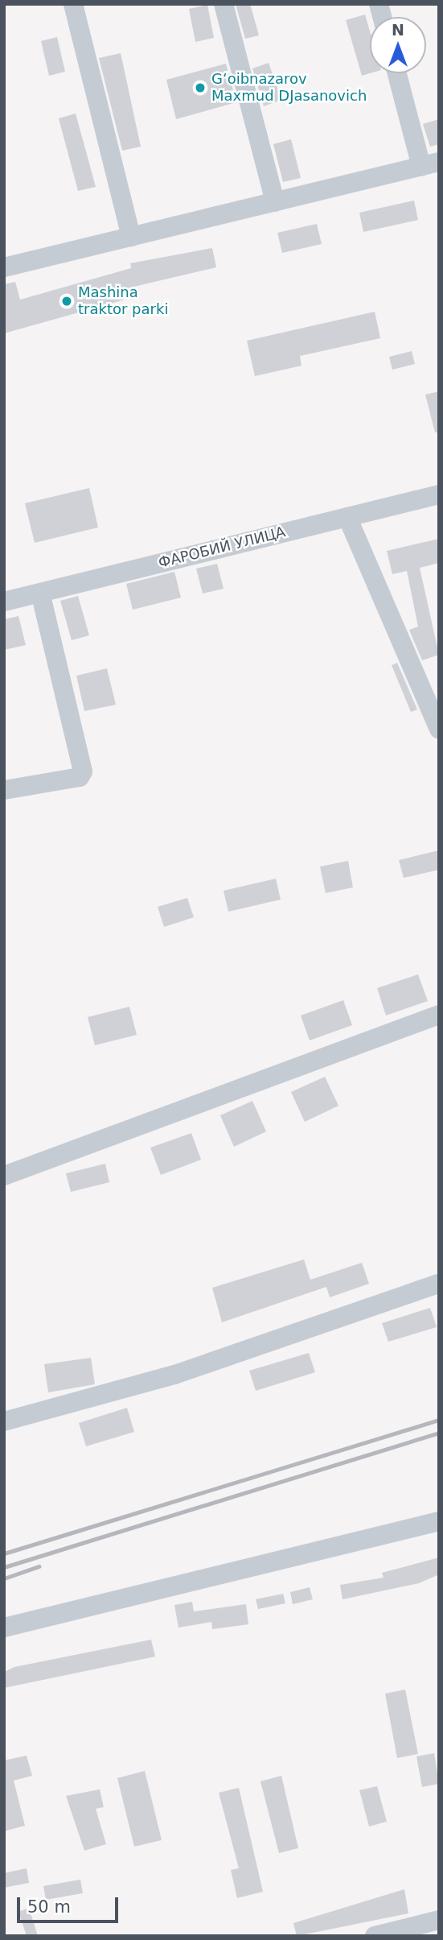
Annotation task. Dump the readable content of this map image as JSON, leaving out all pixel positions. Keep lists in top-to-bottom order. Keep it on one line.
{"streets":{"street":["ФАРОБИЙ УЛИЦА"]},"places":["Gʻoibnazarov Maxmud DJasanovich","Mashina traktor parki"],"scale_bar":"50 m","north":"top"}
